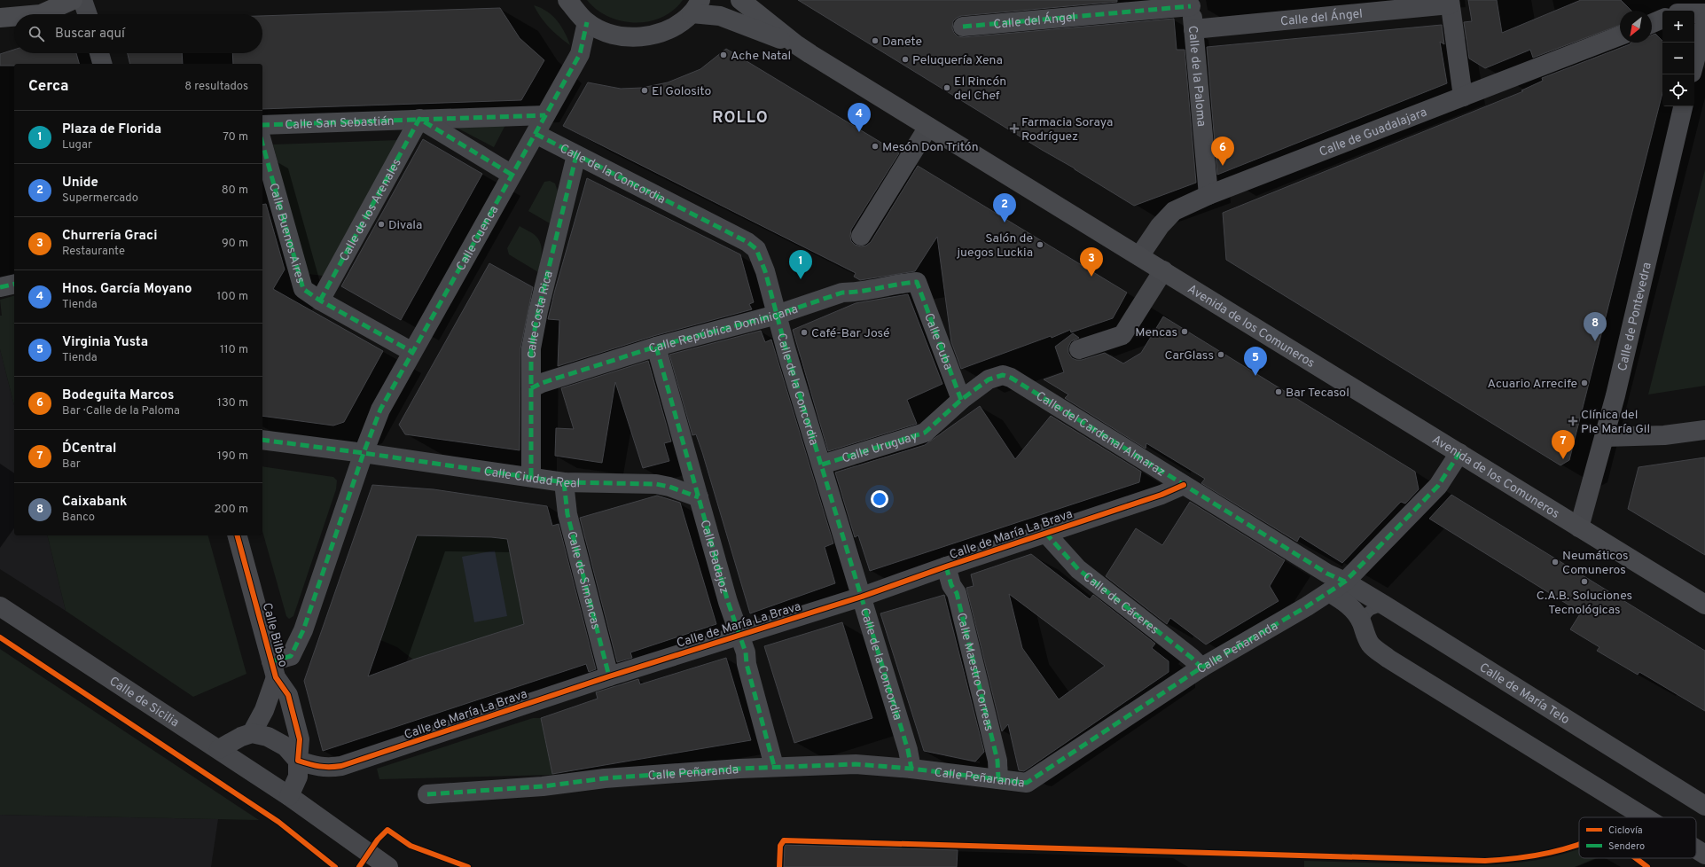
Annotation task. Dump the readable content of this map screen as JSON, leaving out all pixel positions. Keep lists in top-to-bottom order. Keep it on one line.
{"streets":{"main road":["Avenida de los Comuneros"],"street":["Calle del Ángel","Calle de la Paloma","Calle San Sebastián","Calle de Guadalajara","Calle de la Concordia","Calle de los Arenales","Calle Buenos Aires","Calle Cuenca","Calle Costa Rica","Calle de Pontevedra","Calle República Dominicana","Calle Cuba","Calle del Cardenal Almaraz","Calle Uruguay","Calle Ciudad Real","Calle de María La Brava","Calle Badajoz","Calle de Simancas","Calle de Cáceres","Calle Bilbao","Calle Peñaranda","Calle Maestro Correas","Calle de María Telo","Calle de Sicilia"]},"crossings":[["Calle del Ángel","Calle de la Paloma"],["Calle de la Paloma","Calle de Guadalajara"],["Calle San Sebastián","Calle de los Arenales"],["Calle San Sebastián","Calle Cuenca"],["Calle de Guadalajara","Avenida de los Comuneros"],["Calle de la Concordia","Calle Cuenca"],["Calle de la Concordia","Calle Costa Rica"],["Calle de la Concordia","Calle República Dominicana"],["Calle de la Concordia","Calle Uruguay"],["Calle de la Concordia","Calle de María La Brava"],["Calle de la Concordia","Calle Peñaranda"],["Calle de los Arenales","Calle Buenos Aires"],["Calle Buenos Aires","Calle Cuenca"],["Calle Cuenca","Calle Ciudad Real"],["Calle Cuenca","Calle Bilbao"],["Calle Costa Rica","Calle República Dominicana"],["Calle Costa Rica","Calle Ciudad Real"],["Calle de Pontevedra","Avenida de los Comuneros"],["Avenida de los Comuneros","Calle Peñaranda"],["Calle República Dominicana","Calle Cuba"],["Calle República Dominicana","Calle Badajoz"],["Calle Cuba","Calle Uruguay"],["Calle del Cardenal Almaraz","Calle Uruguay"],["Calle del Cardenal Almaraz","Calle de María La Brava"],["Calle del Cardenal Almaraz","Calle Peñaranda"],["Calle del Cardenal Almaraz","Calle de María Telo"],["Calle Ciudad Real","Calle Badajoz"],["Calle Ciudad Real","Calle de Simancas"],["Calle Ciudad Real","Calle Bilbao"],["Calle de María La Brava","Calle Badajoz"],["Calle de María La Brava","Calle de Simancas"],["Calle de María La Brava","Calle de Cáceres"],["Calle de María La Brava","Calle Bilbao"],["Calle de María La Brava","Calle Maestro Correas"],["Calle Badajoz","Calle Peñaranda"],["Calle de Cáceres","Calle Peñaranda"],["Calle Bilbao","Calle de Sicilia"],["Calle Peñaranda","Calle Maestro Correas"],["Calle Peñaranda","Calle de María Telo"]],"districts":["ROLLO"],"places":{"other":["Danete","Ache Natal","Peluquería Xena","El Rincón del Chef","El Golosito","Mesón Don Tritón","Divala","Salón de juegos Luckia","Mencas","Café-Bar José","CarGlass","Acuario Arrecife","Bar Tecasol","Neumáticos Comuneros","C.A.B. Soluciones Tecnológicas"],"health":["Farmacia Soraya Rodríguez","Clínica del Pie María Gil"]},"legend":["Ciclovía","Sendero"],"north":"bottom left","page":{"map_buttons":["+","−"],"search":"Buscar aquí","heading":["Cerca","8 resultados"],"pins":["4","6","2","3","1","8","5","7"],"list":[{"mark":"1","name":"Plaza de Florida","note":"Lugar","value":"70 m"},{"mark":"2","name":"Unide","note":"Supermercado","value":"80 m"},{"mark":"3","name":"Churrería Graci","note":"Restaurante","value":"90 m"},{"mark":"4","name":"Hnos. García Moyano","note":"Tienda","value":"100 m"},{"mark":"5","name":"Virginia Yusta","note":"Tienda","value":"110 m"},{"mark":"6","name":"Bodeguita Marcos","note":"Bar · Calle de la Paloma","value":"130 m"},{"mark":"7","name":"D´Central","note":"Bar","value":"190 m"},{"mark":"8","name":"Caixabank","note":"Banco","value":"200 m"}]}}
